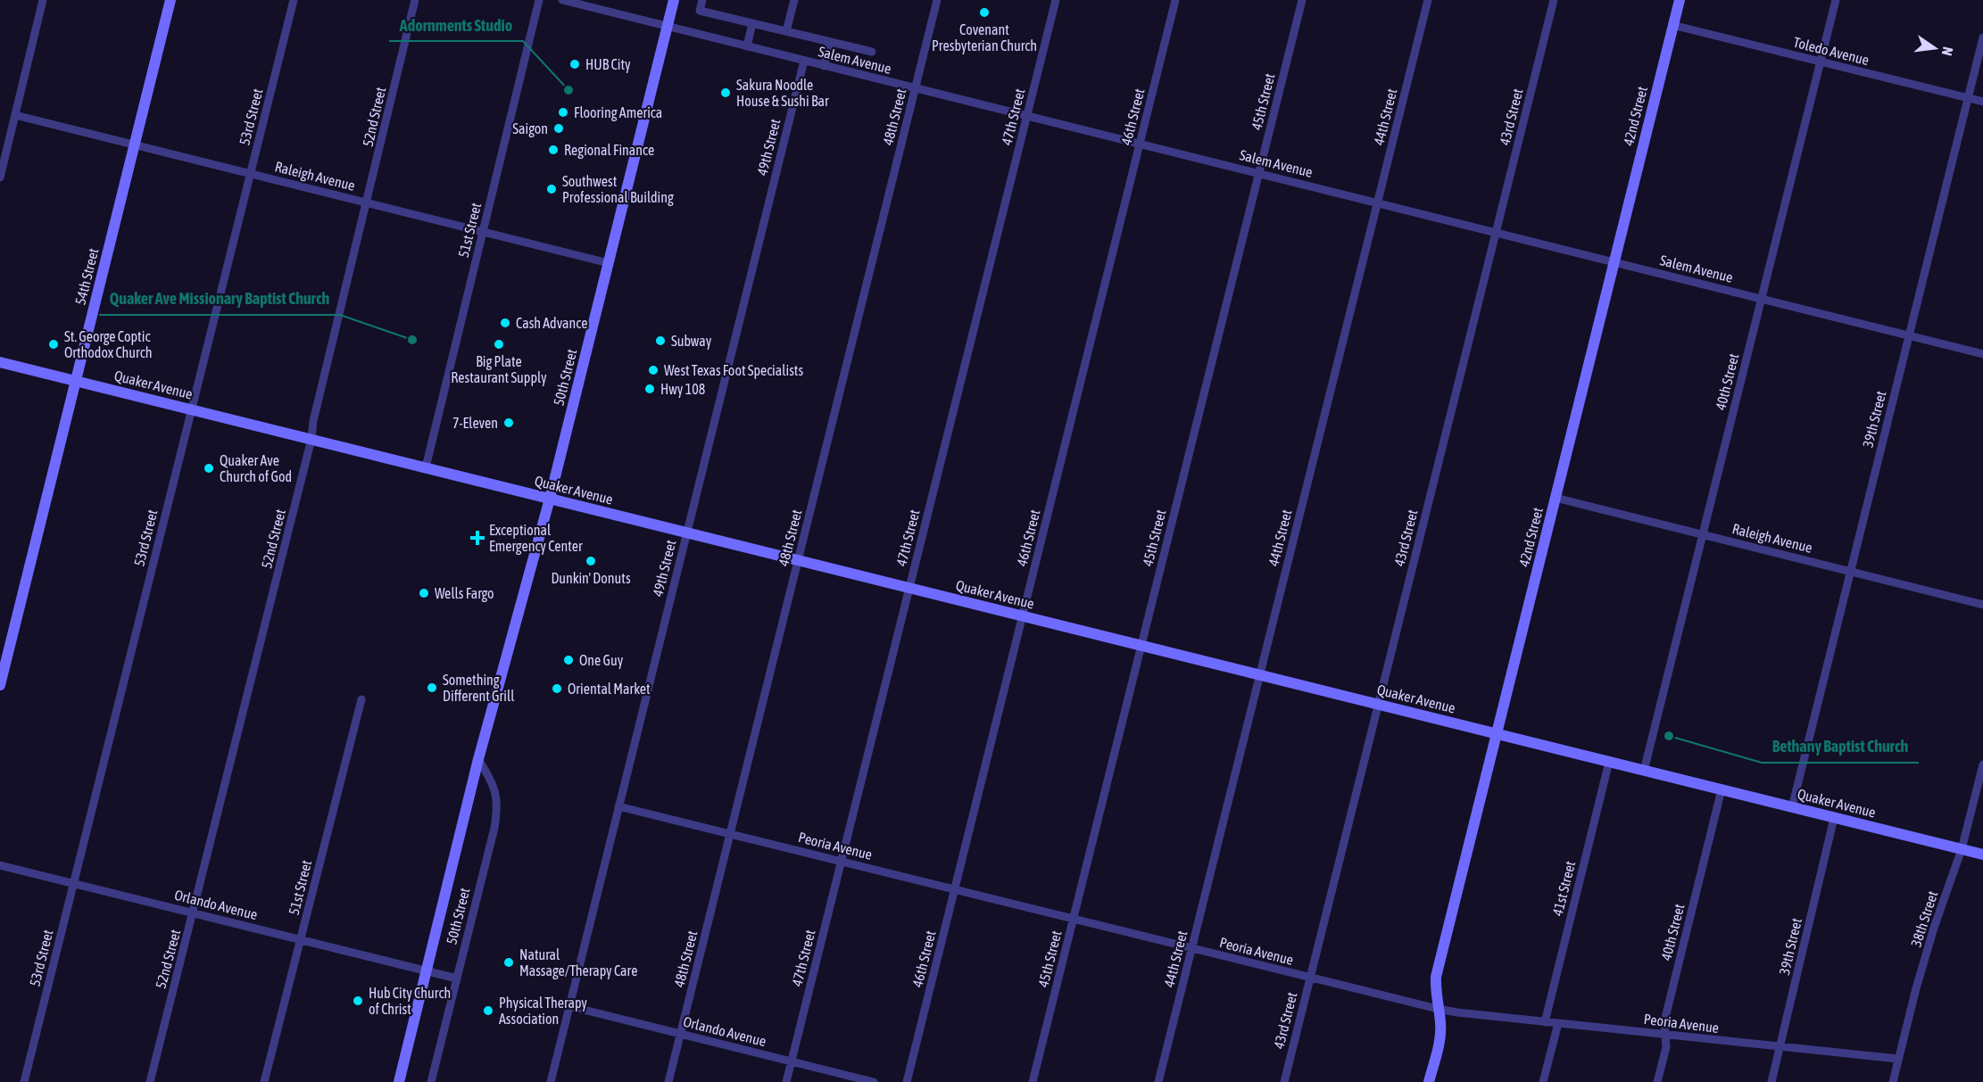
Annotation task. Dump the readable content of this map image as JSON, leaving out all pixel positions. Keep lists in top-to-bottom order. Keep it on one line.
{"streets":{"main road":["42nd Street","54th Street","50th Street","Quaker Avenue"],"street":["Toledo Avenue","Salem Avenue","45th Street","53rd Street","52nd Street","48th Street","47th Street","46th Street","44th Street","43rd Street","49th Street","Raleigh Avenue","51st Street","40th Street","39th Street","Peoria Avenue","41st Street","Orlando Avenue","38th Street"]},"crossings":[["Toledo Avenue","42nd Street"],["Toledo Avenue","40th Street"],["Toledo Avenue","39th Street"],["Salem Avenue","45th Street"],["Salem Avenue","42nd Street"],["Salem Avenue","48th Street"],["Salem Avenue","47th Street"],["Salem Avenue","46th Street"],["Salem Avenue","44th Street"],["Salem Avenue","43rd Street"],["Salem Avenue","49th Street"],["Salem Avenue","50th Street"],["Salem Avenue","40th Street"],["Salem Avenue","39th Street"],["45th Street","Quaker Avenue"],["45th Street","Peoria Avenue"],["42nd Street","Raleigh Avenue"],["42nd Street","Quaker Avenue"],["42nd Street","Peoria Avenue"],["53rd Street","Raleigh Avenue"],["53rd Street","Quaker Avenue"],["53rd Street","Orlando Avenue"],["52nd Street","Raleigh Avenue"],["52nd Street","Quaker Avenue"],["52nd Street","Orlando Avenue"],["48th Street","Quaker Avenue"],["48th Street","Peoria Avenue"],["48th Street","Orlando Avenue"],["47th Street","Quaker Avenue"],["47th Street","Peoria Avenue"],["47th Street","Orlando Avenue"],["46th Street","Quaker Avenue"],["46th Street","Peoria Avenue"],["44th Street","Quaker Avenue"],["44th Street","Peoria Avenue"],["43rd Street","Quaker Avenue"],["43rd Street","Peoria Avenue"],["49th Street","Quaker Avenue"],["49th Street","Peoria Avenue"],["49th Street","Orlando Avenue"],["Raleigh Avenue","51st Street"],["Raleigh Avenue","54th Street"],["Raleigh Avenue","50th Street"],["Raleigh Avenue","40th Street"],["Raleigh Avenue","39th Street"],["51st Street","Quaker Avenue"],["51st Street","Orlando Avenue"],["54th Street","Quaker Avenue"],["50th Street","Quaker Avenue"],["50th Street","Orlando Avenue"],["40th Street","Quaker Avenue"],["40th Street","Peoria Avenue"],["Quaker Avenue","39th Street"],["Quaker Avenue","41st Street"],["Quaker Avenue","38th Street"],["39th Street","Peoria Avenue"],["Peoria Avenue","41st Street"],["Peoria Avenue","38th Street"]],"places":{"other":["Covenant Presbyterian Church","HUB City","Adornments Studio","Sakura Noodle House & Sushi Bar","Flooring America","Saigon","Regional Finance","Southwest Professional Building","Cash Advance","Quaker Ave Missionary Baptist Church","Subway","St. George Coptic Orthodox Church","Big Plate Restaurant Supply","West Texas Foot Specialists","Hwy 108","7-Eleven","Quaker Ave Church of God","Dunkin' Donuts","Wells Fargo","One Guy","Something Different Grill","Oriental Market","Bethany Baptist Church","Natural Massage/Therapy Care","Hub City Church of Christ","Physical Therapy Association"],"health":["Exceptional Emergency Center"]},"north":"right"}
